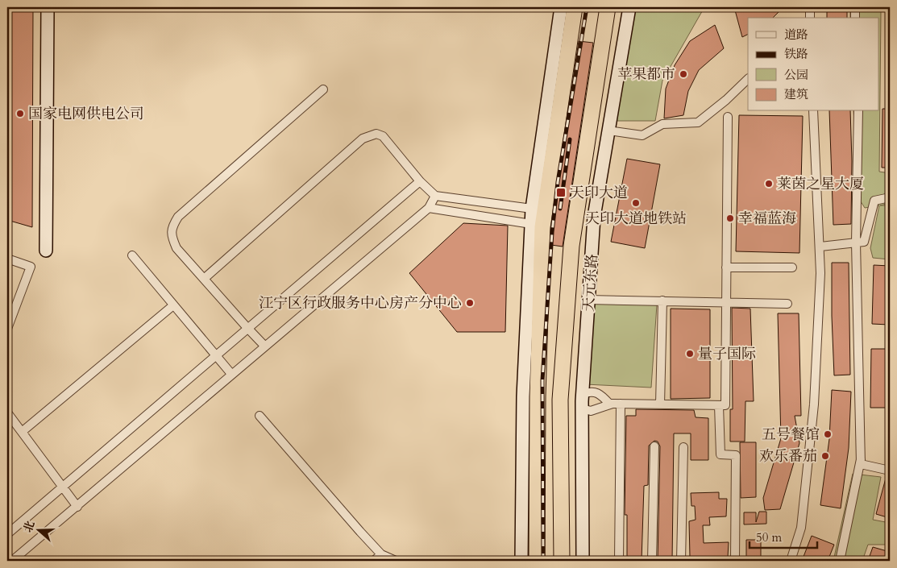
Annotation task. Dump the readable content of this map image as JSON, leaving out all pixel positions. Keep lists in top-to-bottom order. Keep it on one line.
{"streets":{"highway":["天元东路"]},"places":{"other":["苹果都市","国家电网供电公司","莱茵之星大厦","天印大道地铁站","幸福蓝海","江宁区行政服务中心房产分中心","量子国际","五号餐馆","欢乐番茄"],"transit":["天印大道"]},"legend":["道路","铁路","公园","建筑"],"scale_bar":"50 m","north":"left"}
